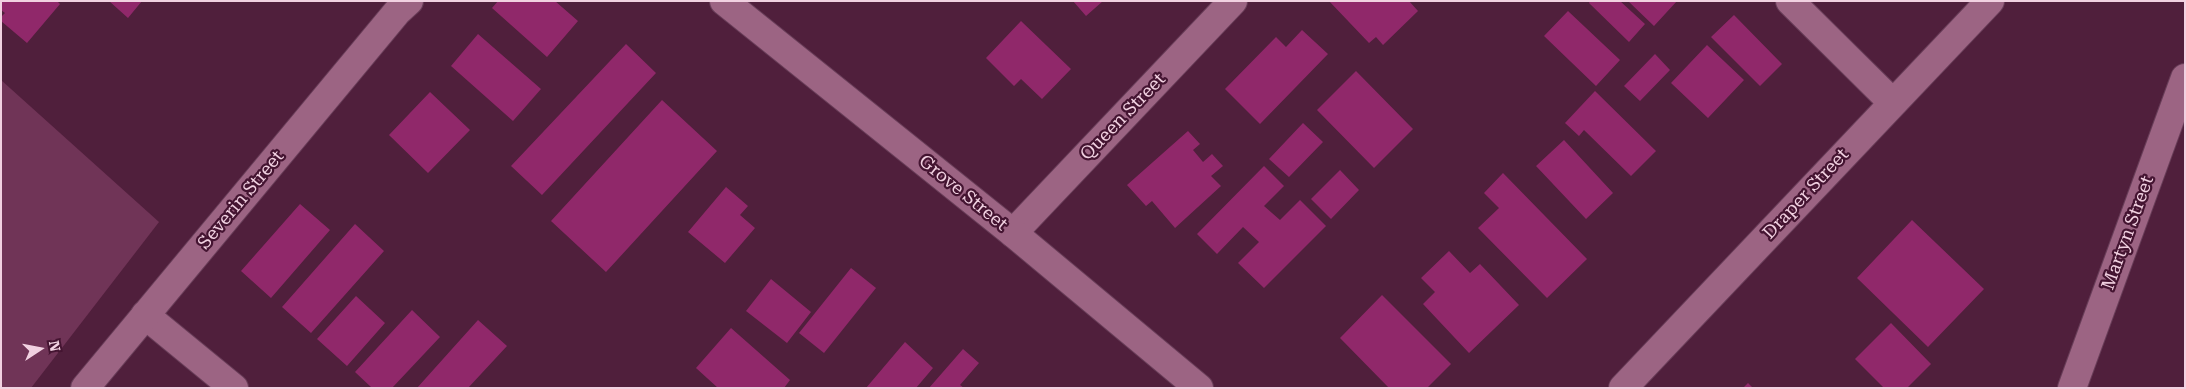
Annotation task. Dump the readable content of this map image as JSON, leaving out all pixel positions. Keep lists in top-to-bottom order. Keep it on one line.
{"streets":{"street":["Queen Street","Grove Street","Draper Street","Severin Street","Martyn Street"]},"crossings":[["Queen Street","Grove Street"]],"north":"right"}
